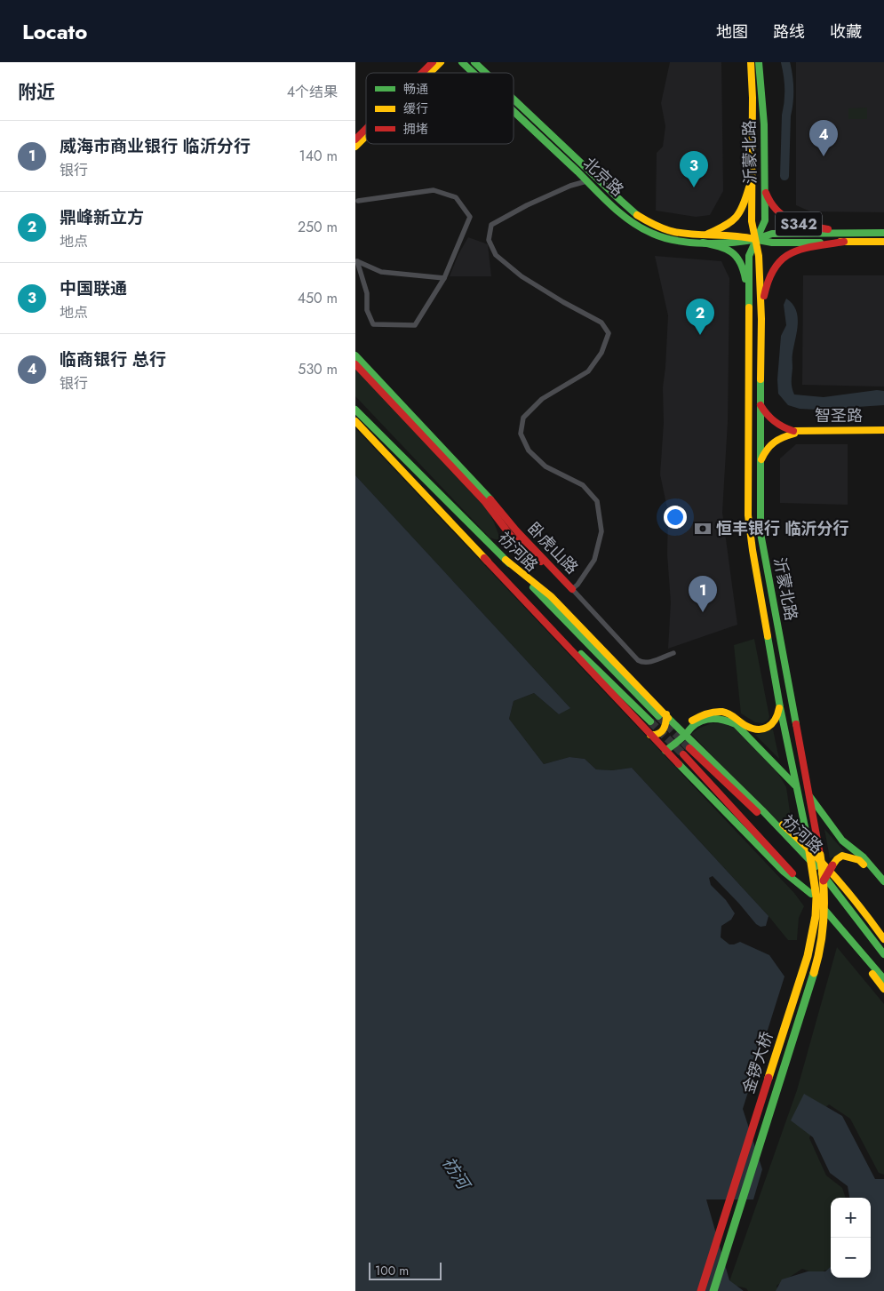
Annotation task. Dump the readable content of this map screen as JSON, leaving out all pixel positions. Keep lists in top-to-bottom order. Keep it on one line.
{"streets":{"main road":["沂蒙北路","北京路","S342","智圣路","卧虎山路","祊河路","金锣大桥"]},"crossings":[["沂蒙北路","北京路"],["沂蒙北路","S342"],["沂蒙北路","金锣大桥"],["北京路","S342"]],"water":["祊河"],"places":{"bank":["恒丰银行 临沂分行"]},"legend":["畅通","缓行","拥堵"],"scale_bar":"100 m","page":{"header":"Locato","nav":["地图","路线","收藏"],"heading":["附近","4个结果"],"list":[{"mark":"1","name":"威海市商业银行 临沂分行","note":"银行","value":"140 m"},{"mark":"2","name":"鼎峰新立方","note":"地点","value":"250 m"},{"mark":"3","name":"中国联通","note":"地点","value":"450 m"},{"mark":"4","name":"临商银行 总行","note":"银行","value":"530 m"}],"pins":["4","3","2","1"],"map_buttons":["+","−"],"scale":"100 m"}}
